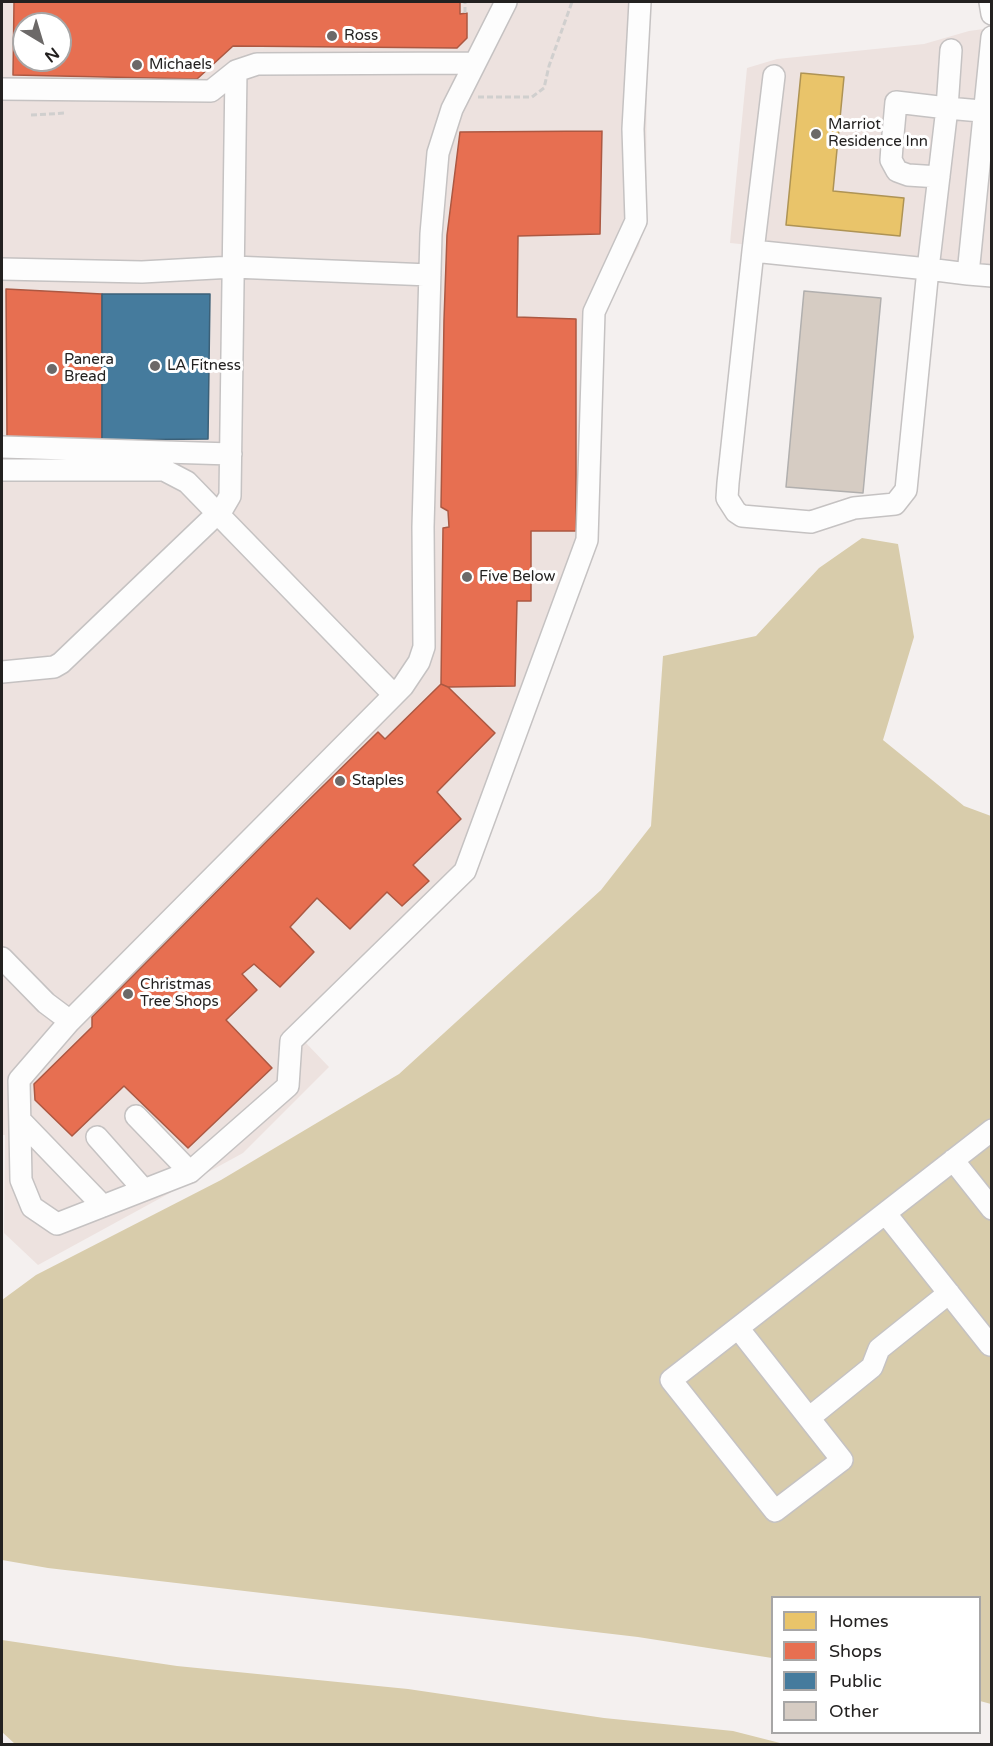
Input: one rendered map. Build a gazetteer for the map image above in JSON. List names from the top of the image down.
{
  "places": [
    "Ross",
    "Michaels",
    "Marriot Residence Inn",
    "LA Fitness",
    "Panera Bread",
    "Five Below",
    "Staples",
    "Christmas Tree Shops"
  ],
  "legend": [
    "Homes",
    "Shops",
    "Public",
    "Other"
  ],
  "north": "bottom right"
}
